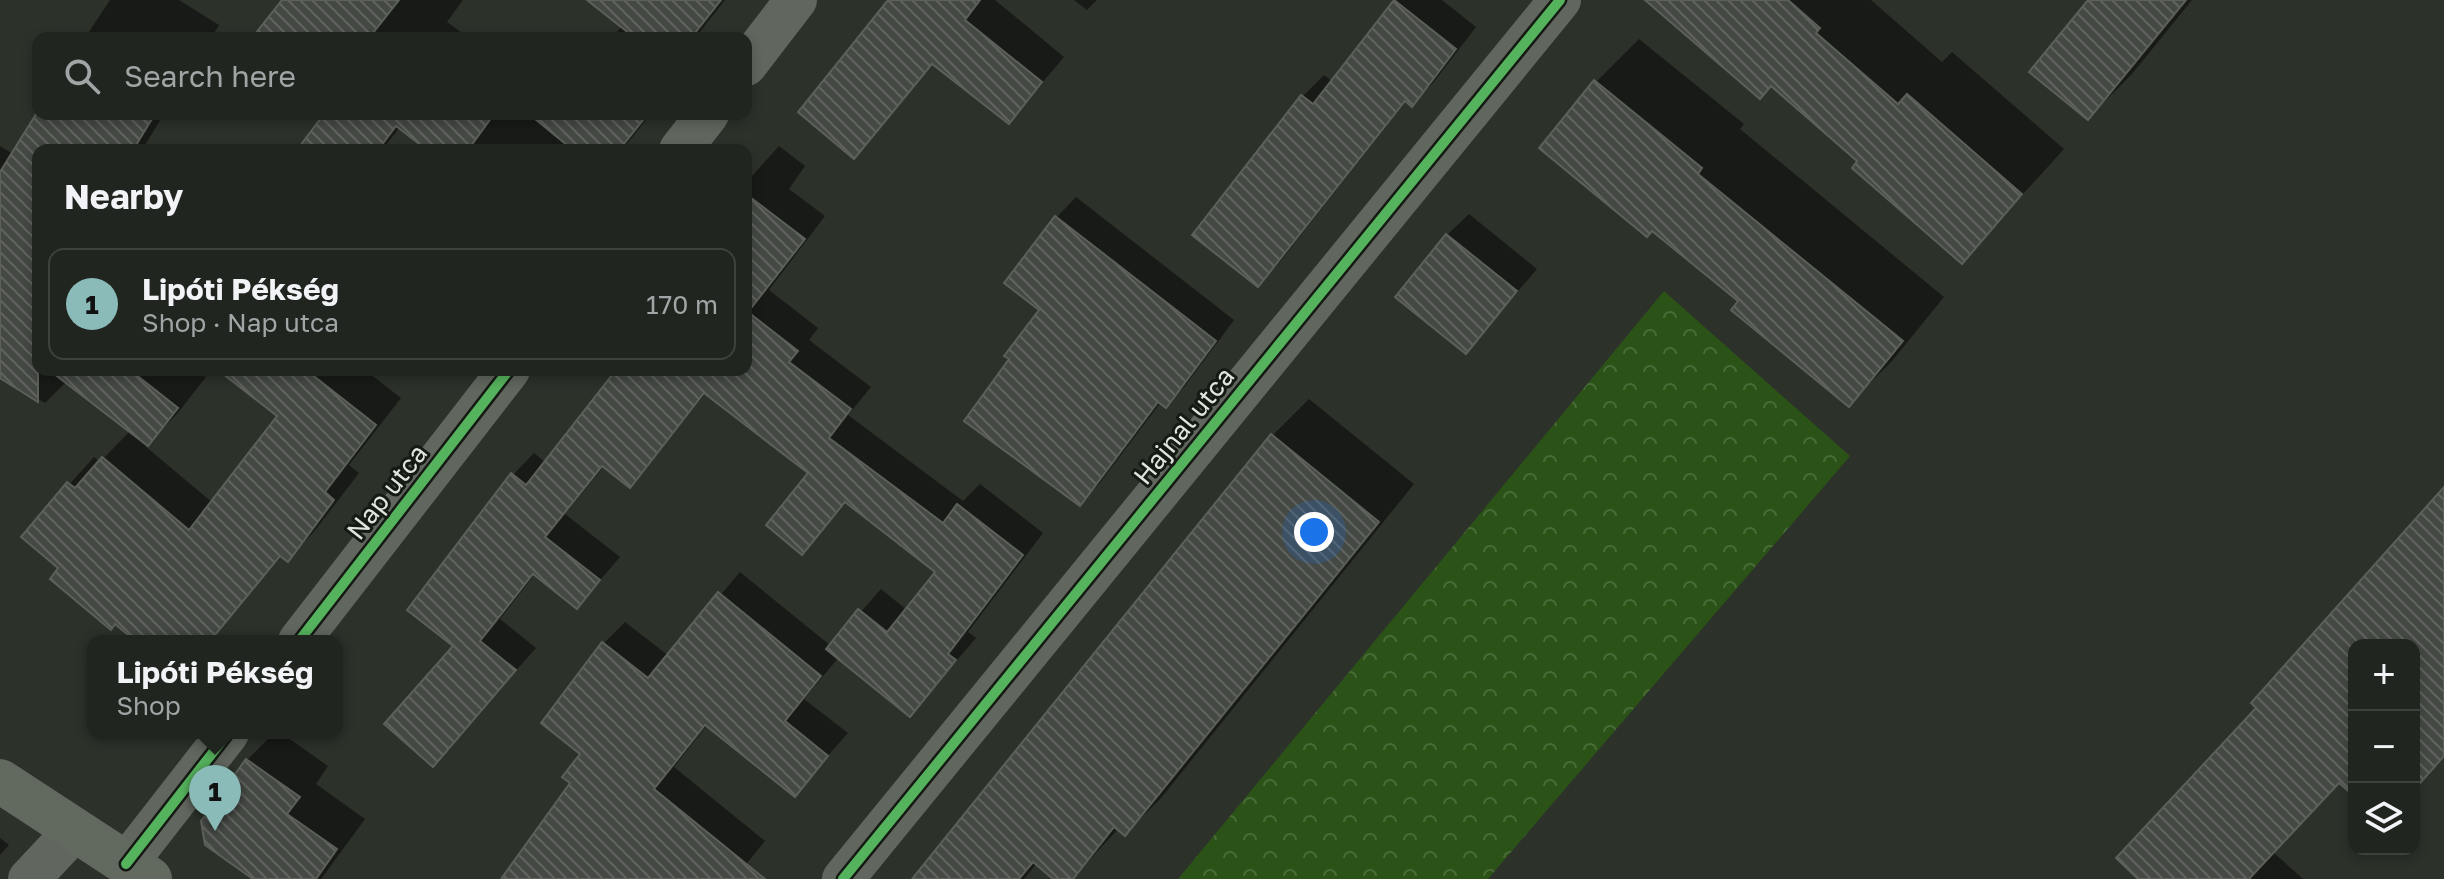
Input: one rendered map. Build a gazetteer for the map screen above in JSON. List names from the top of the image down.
{
  "streets": {
    "street": ["Hajnal utca", "Nap utca"]
  },
  "page": {
    "search": "Search here",
    "heading": "Nearby",
    "list": [
      {
        "mark": "1",
        "name": "Lipóti Pékség",
        "note": "Shop · Nap utca",
        "value": "170 m"
      }
    ],
    "popup": ["Lipóti Pékség", "Shop"],
    "map_buttons": ["+", "−"],
    "pins": "1"
  }
}
